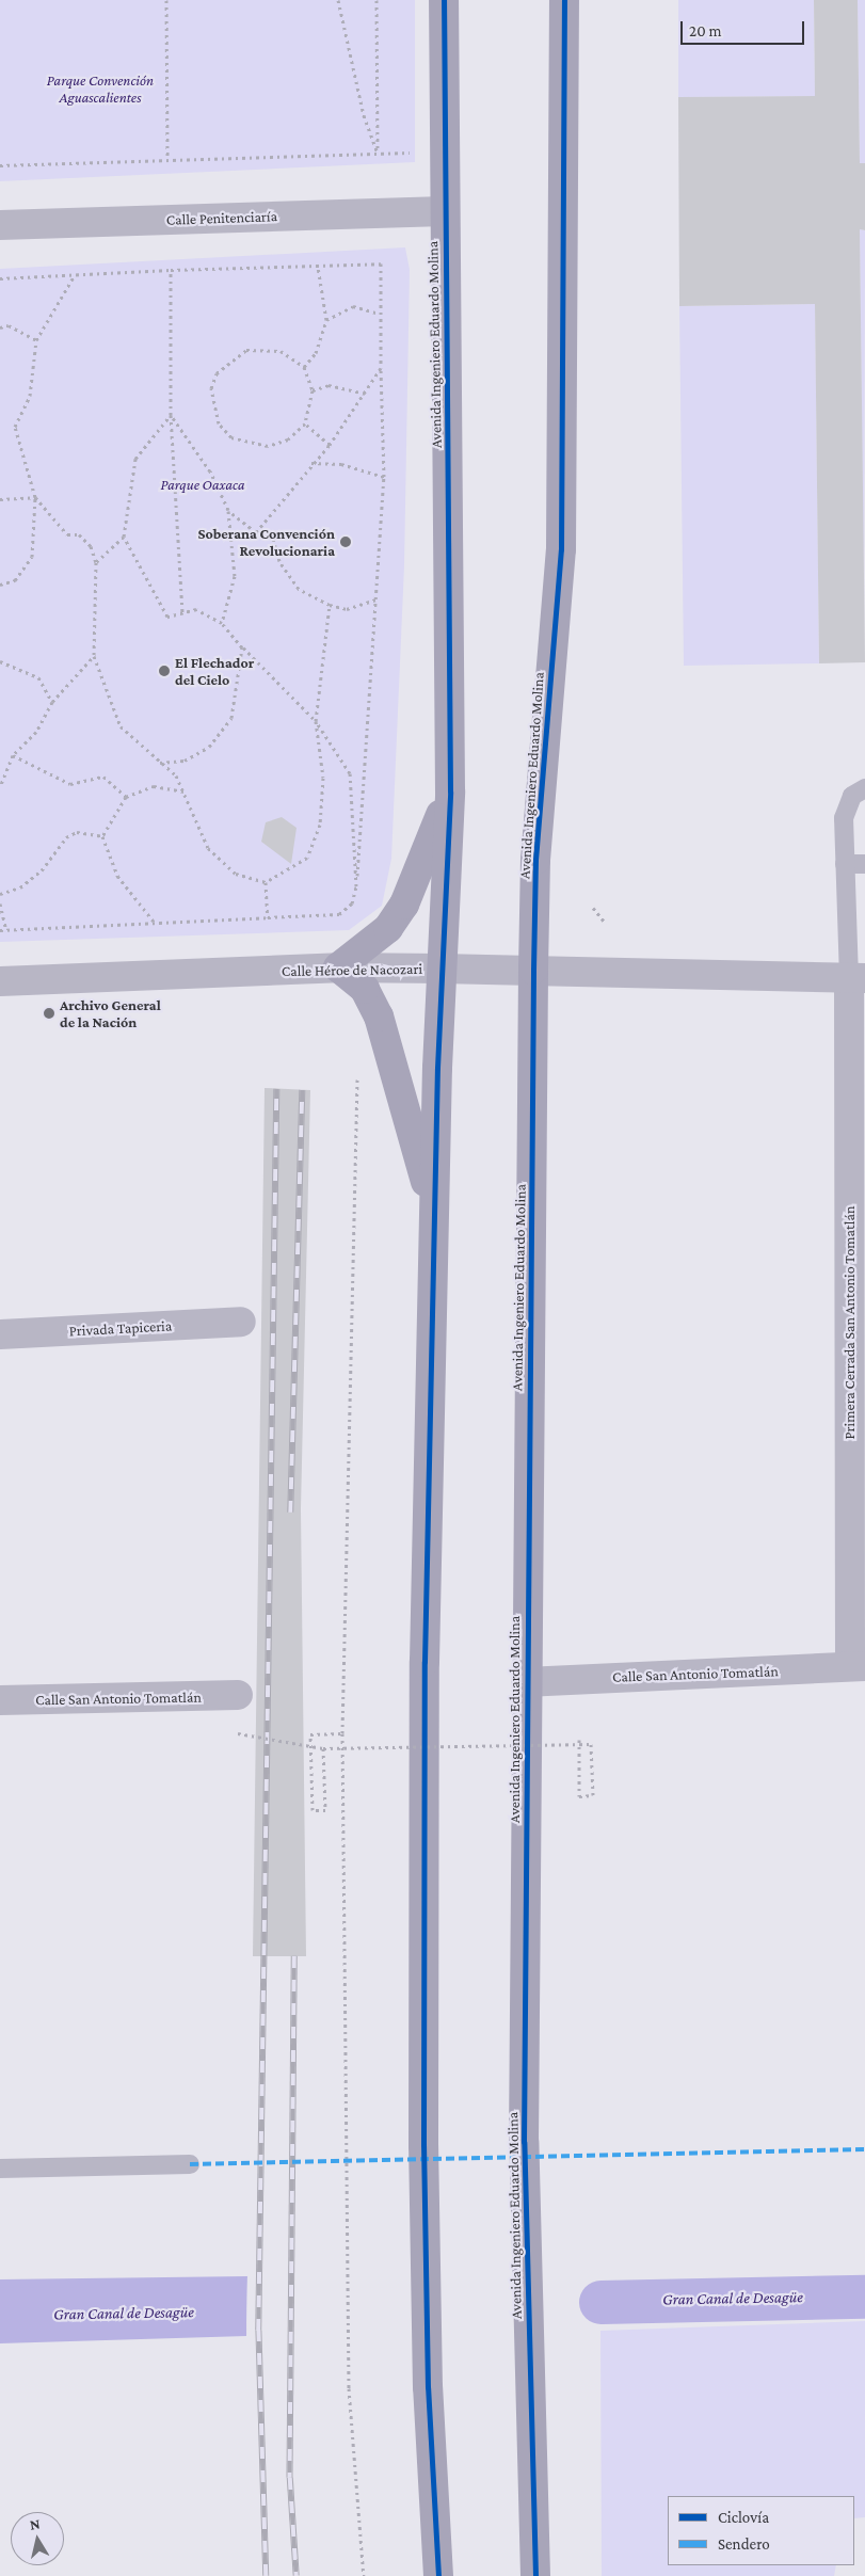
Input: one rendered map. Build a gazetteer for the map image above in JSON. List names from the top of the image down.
{
  "streets": {
    "main road": ["Avenida Ingeniero Eduardo Molina"],
    "street": [
      "Calle Penitenciaría",
      "Calle Héroe de Nacozari",
      "Primera Cerrada San Antonio Tomatlán",
      "Privada Tapiceria",
      "Calle San Antonio Tomatlán"
    ]
  },
  "crossings": [
    ["Calle Penitenciaría", "Avenida Ingeniero Eduardo Molina"],
    ["Avenida Ingeniero Eduardo Molina", "Calle Héroe de Nacozari"],
    ["Avenida Ingeniero Eduardo Molina", "Calle San Antonio Tomatlán"],
    ["Calle Héroe de Nacozari", "Primera Cerrada San Antonio Tomatlán"],
    ["Primera Cerrada San Antonio Tomatlán", "Calle San Antonio Tomatlán"]
  ],
  "water": ["Gran Canal de Desagüe"],
  "parks": ["Parque Convención Aguascalientes", "Parque Oaxaca"],
  "places": ["Soberana Convención Revolucionaria", "El Flechador del Cielo", "Archivo General de la Nación"],
  "legend": ["Ciclovía", "Sendero"],
  "scale_bar": "20 m",
  "north": "top"
}
